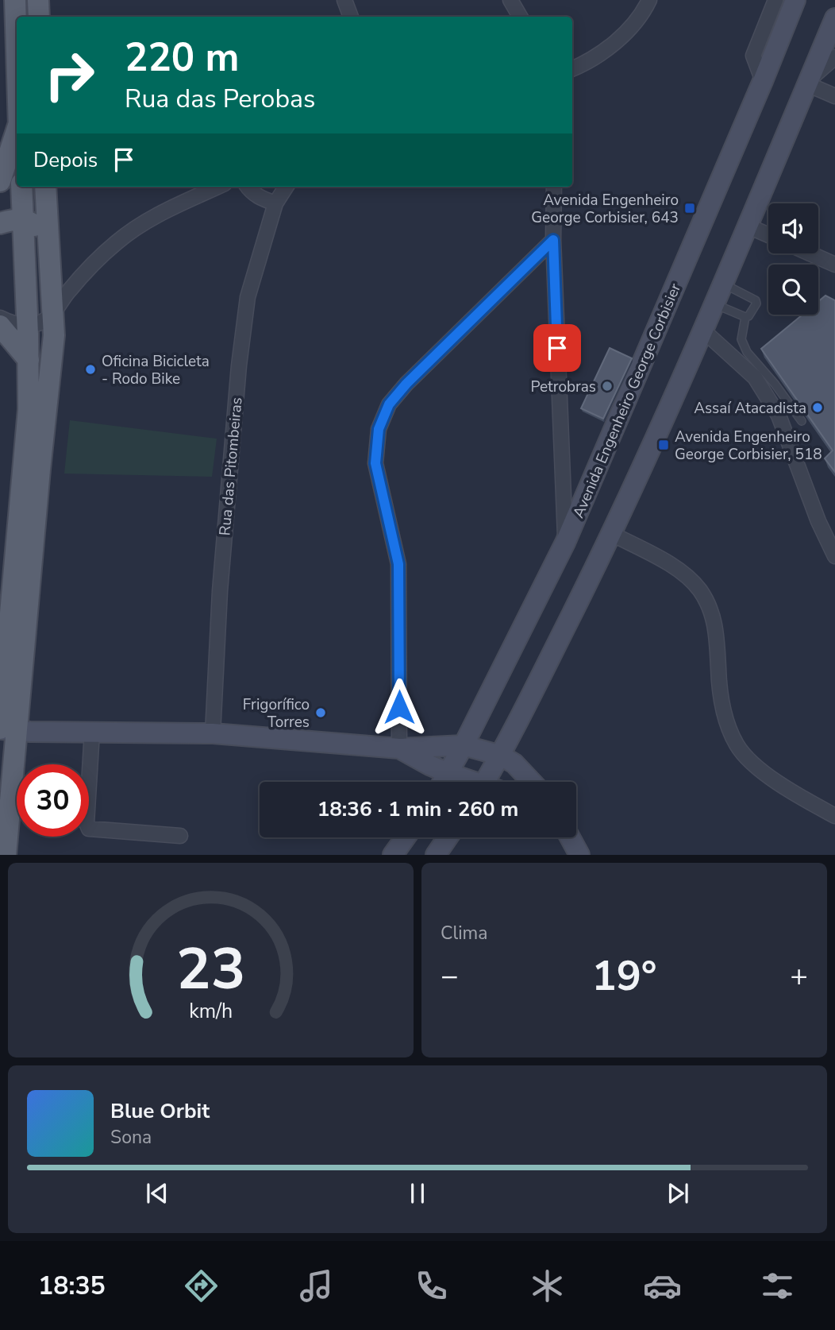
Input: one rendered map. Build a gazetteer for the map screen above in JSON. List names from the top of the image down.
{
  "streets": {
    "main road": ["Avenida Engenheiro George Corbisier"],
    "street": ["Rua das Pitombeiras"]
  },
  "places": {
    "transit": ["Avenida Engenheiro George Corbisier, 643", "Avenida Engenheiro George Corbisier, 518"],
    "other": [
      "Oficina Bicicleta - Rodo Bike",
      "Petrobras",
      "Assaí Atacadista",
      "Frigorífico Torres"
    ]
  },
  "page": {
    "turn": ["220 m", "Rua das Perobas"],
    "then": "Depois",
    "limit": "30",
    "trip": "18:36 · 1 min · 260 m",
    "tile": "Clima",
    "heat": ["−", "19°", "+"],
    "song": ["Blue Orbit", "Sona"],
    "tabs": "18:35",
    "gauge": ["23", "km/h"]
  }
}
